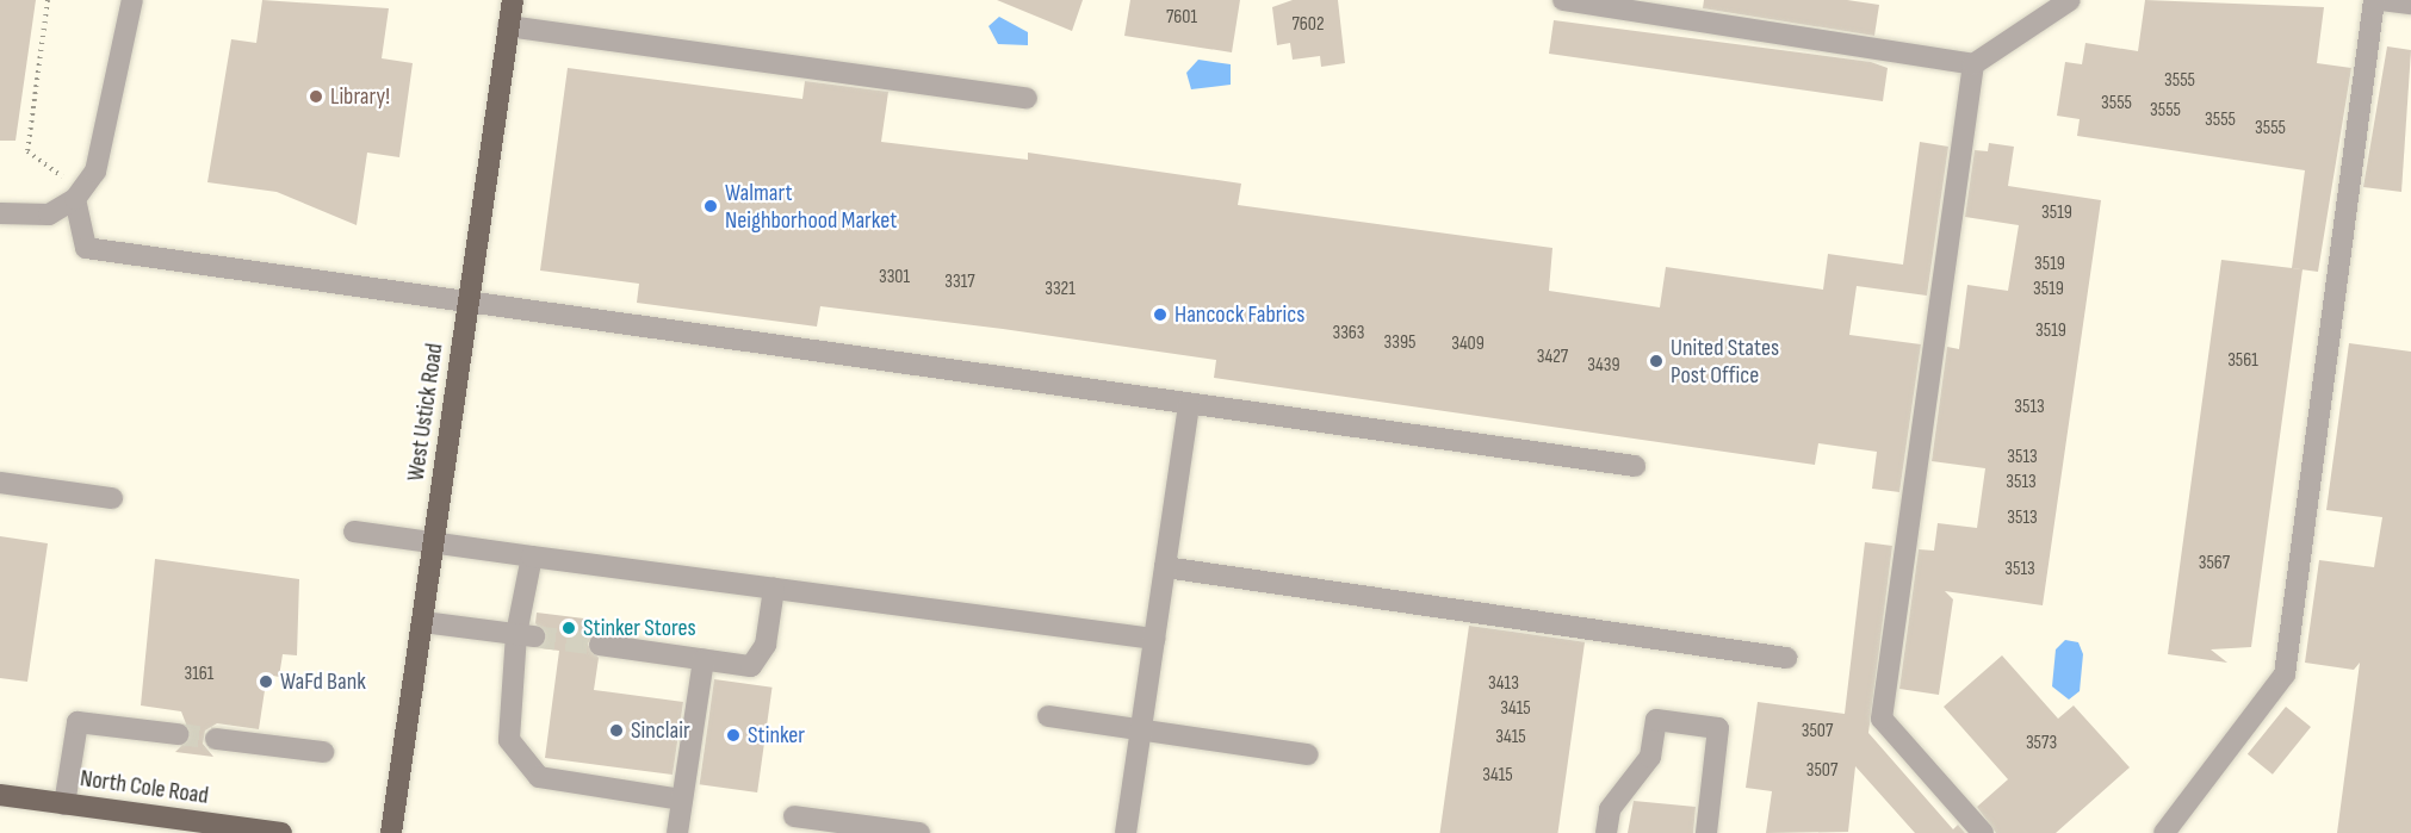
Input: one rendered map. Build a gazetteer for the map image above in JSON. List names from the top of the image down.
{
  "streets": {
    "main road": ["West Ustick Road", "North Cole Road"]
  },
  "places": [
    "Library!",
    "Walmart Neighborhood Market",
    "Hancock Fabrics",
    "United States Post Office",
    "Stinker Stores",
    "WaFd Bank",
    "Sinclair",
    "Stinker"
  ],
  "house_numbers": [
    "7601",
    "7602",
    "3555",
    "3555",
    "3555",
    "3555",
    "3555",
    "3519",
    "3519",
    "3301",
    "3317",
    "3321",
    "3519",
    "3519",
    "3363",
    "3395",
    "3409",
    "3427",
    "3561",
    "3439",
    "3513",
    "3513",
    "3513",
    "3513",
    "3567",
    "3513",
    "3161",
    "3413",
    "3415",
    "3507",
    "3415",
    "3573",
    "3507",
    "3415"
  ]
}
